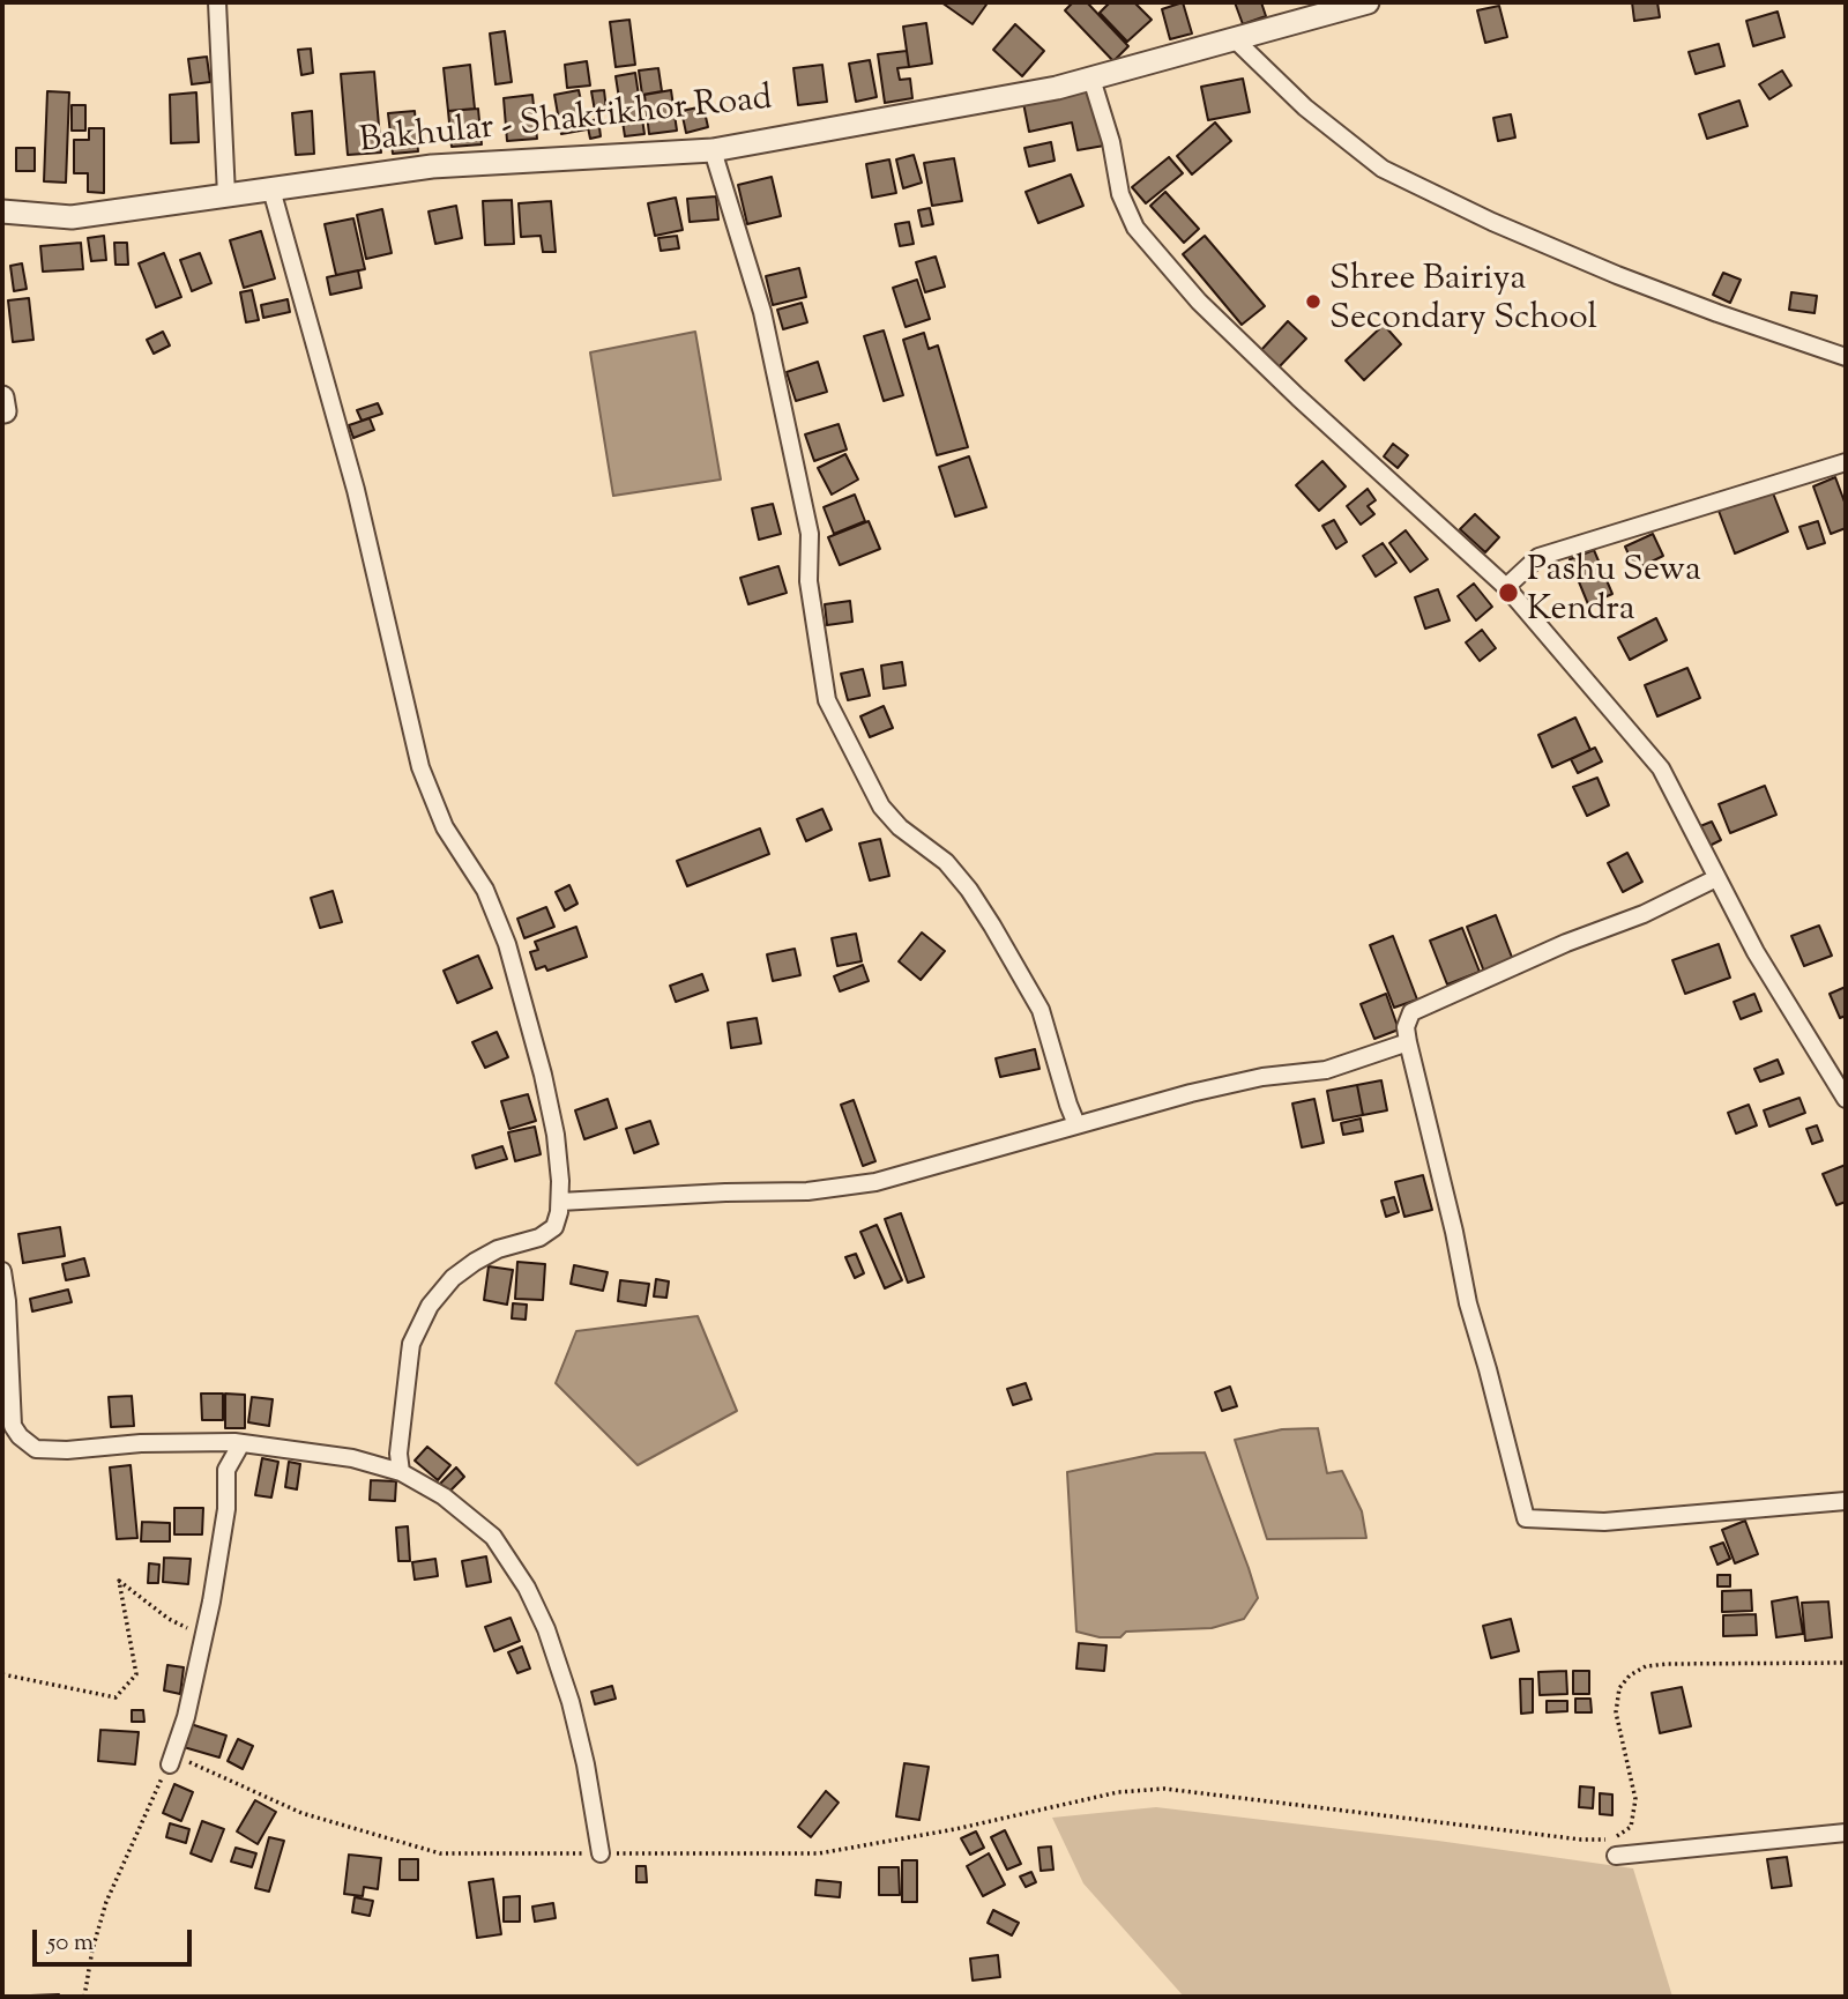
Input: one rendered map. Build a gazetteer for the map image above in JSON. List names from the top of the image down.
{
  "streets": {
    "street": ["Bakhular - Shaktikhor Road"]
  },
  "places": ["Shree Bairiya Secondary School", "Pashu Sewa Kendra"],
  "scale_bar": "50 m"
}
